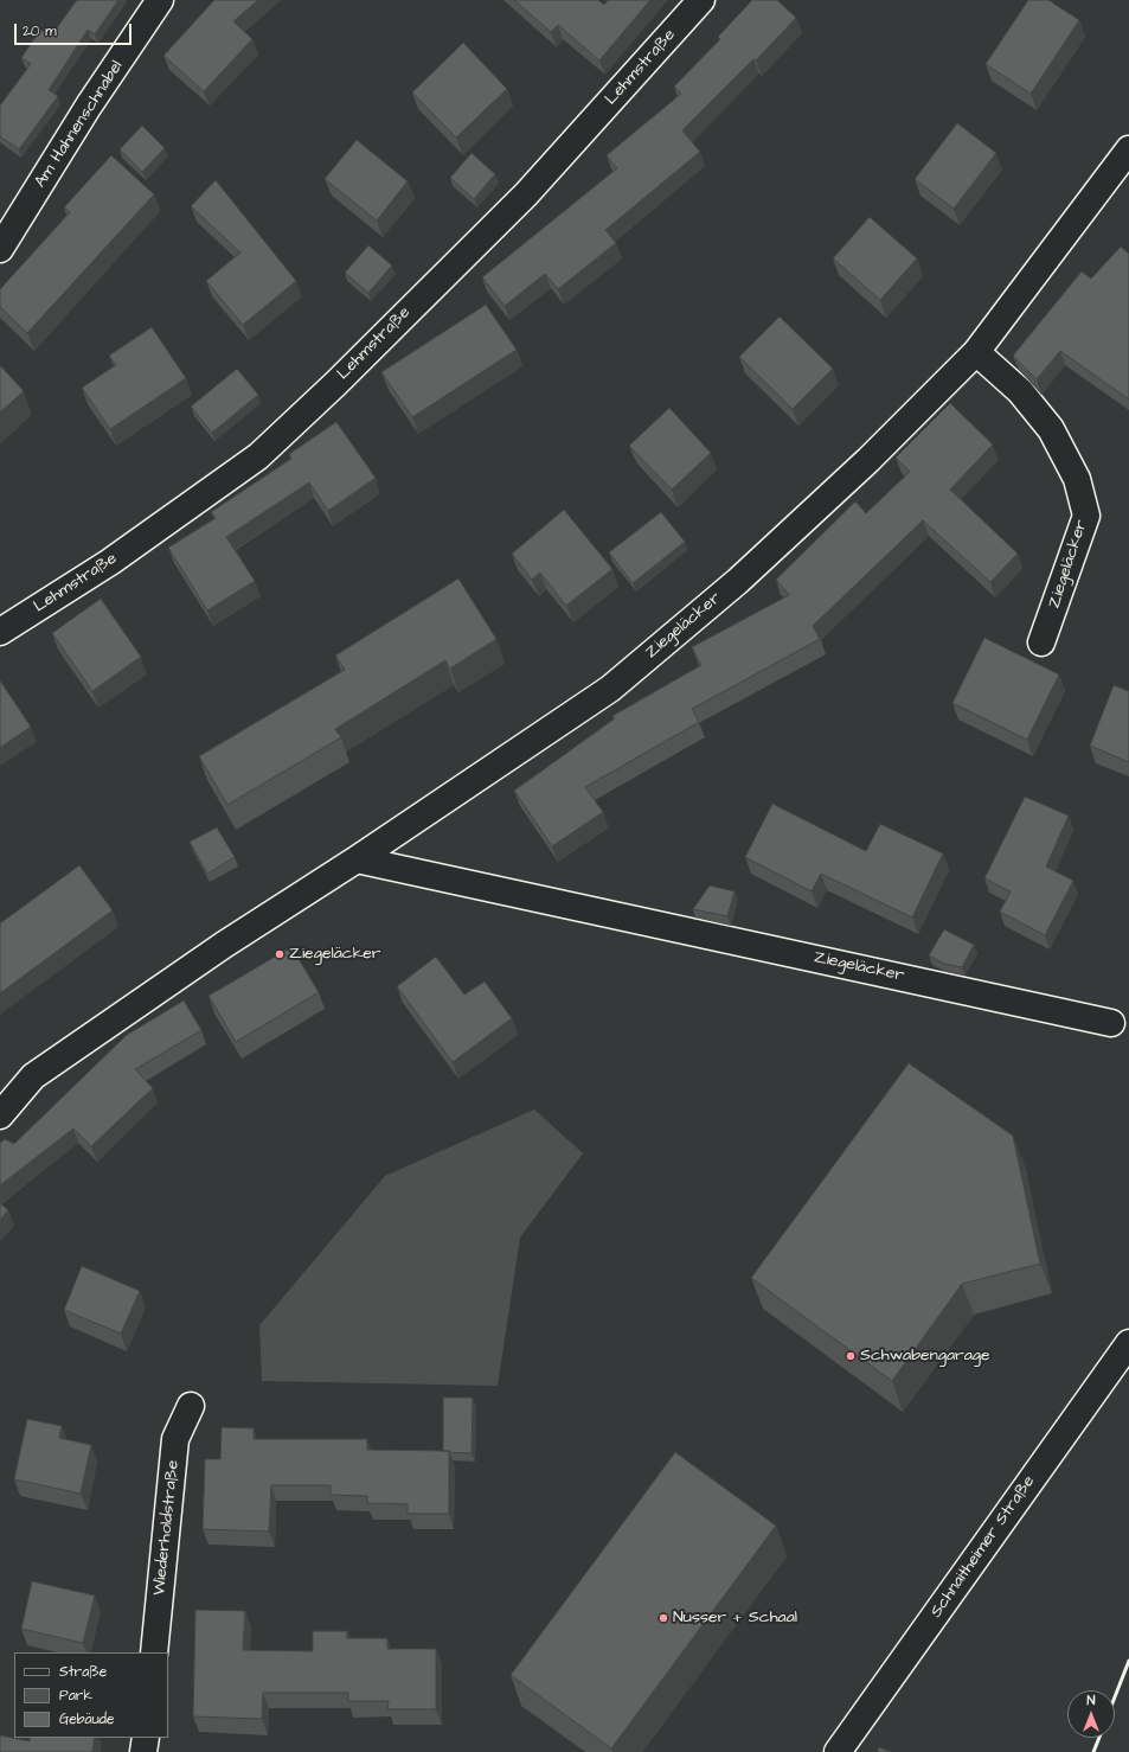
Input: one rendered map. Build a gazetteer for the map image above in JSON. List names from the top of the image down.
{
  "streets": {
    "street": [
      "Lehmstraße",
      "Am Hahnenschnabel",
      "Ziegeläcker",
      "Wiederholdstraße",
      "Schnaitheimer Straße"
    ]
  },
  "places": ["Ziegeläcker", "Schwabengarage", "Nusser + Schaal"],
  "legend": ["Straße", "Park", "Gebäude"],
  "scale_bar": "20 m",
  "north": "top"
}
